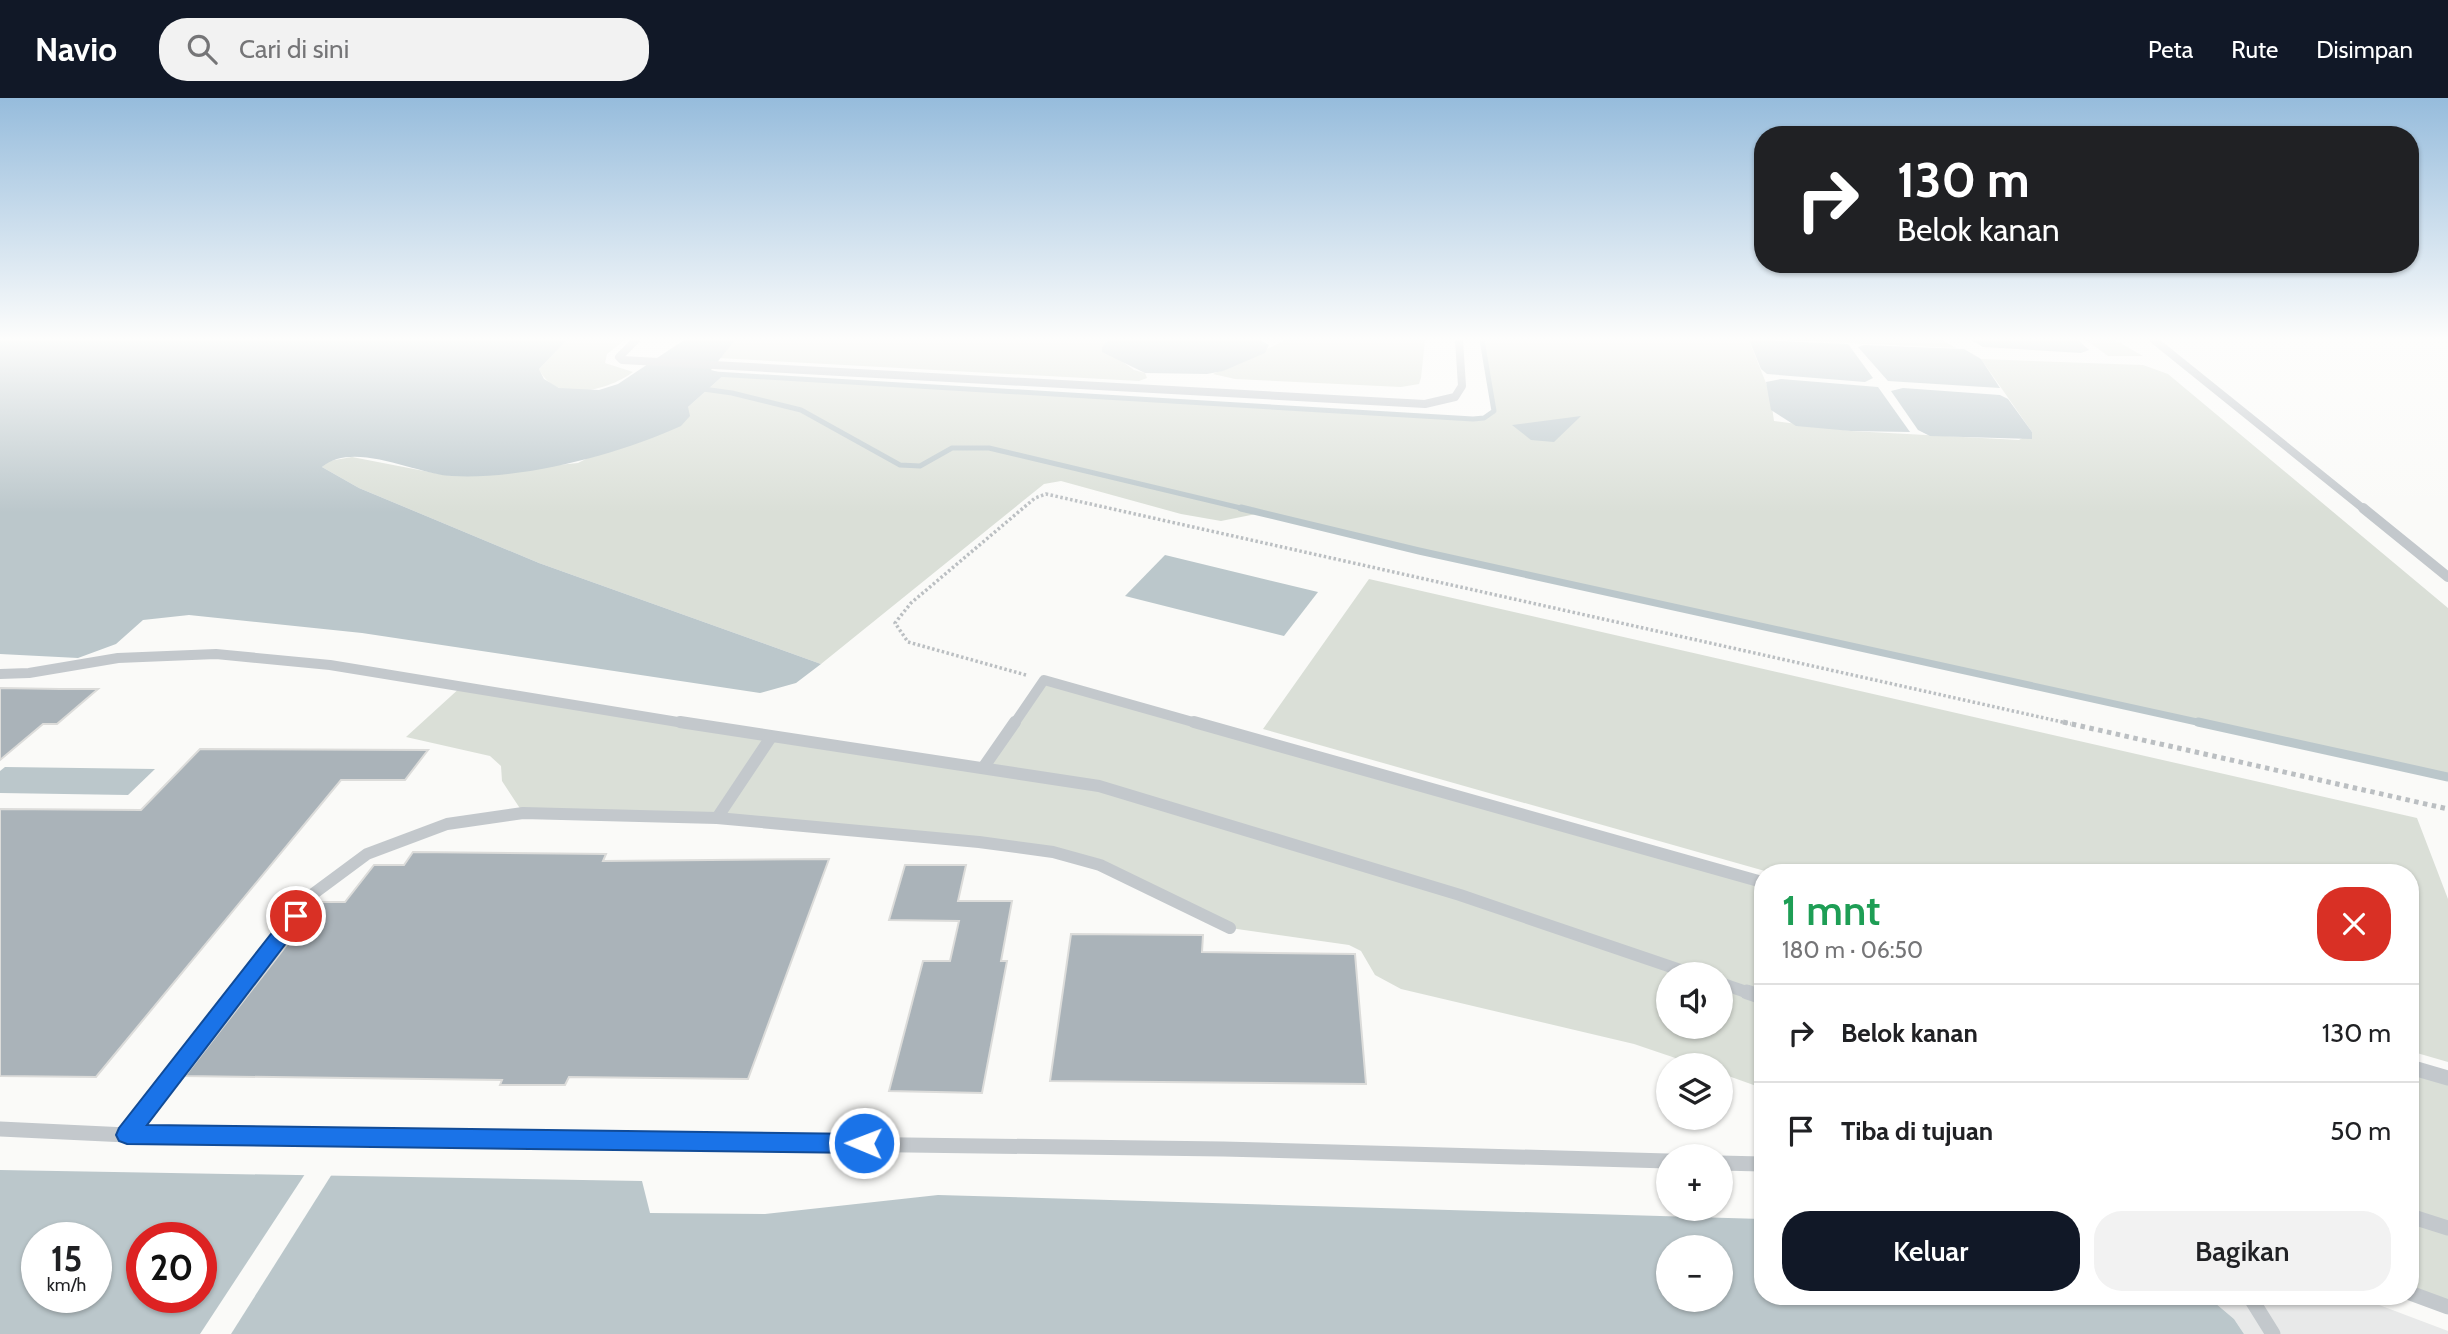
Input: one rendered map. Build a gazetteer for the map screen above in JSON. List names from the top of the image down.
{
  "page": {
    "header": "Navio",
    "search": "Cari di sini",
    "nav": ["Peta", "Rute", "Disimpan"],
    "turn": ["130 m", "Belok kanan"],
    "heading": ["1 mnt", "180 m · 06:50"],
    "map_buttons": ["+", "−"],
    "list": [
      {
        "name": "Belok kanan",
        "value": "130 m"
      },
      {
        "name": "Tiba di tujuan",
        "value": "50 m"
      }
    ],
    "buttons": ["Keluar", "Bagikan"],
    "speed": "15 km/h",
    "limit": "20"
  }
}
